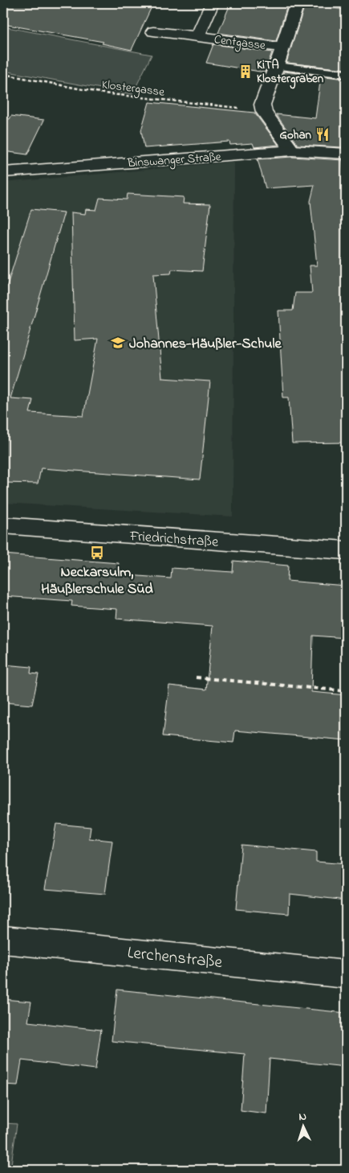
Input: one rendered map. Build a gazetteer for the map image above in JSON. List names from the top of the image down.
{
  "streets": {
    "street": [
      "Centgasse",
      "Binswanger Straße",
      "Friedrichstraße",
      "Lerchenstraße"
    ],
    "path": ["Klostergasse"]
  },
  "places": {
    "building": ["KiTA Klostergraben"],
    "restaurant": ["Gohan"],
    "school or university": ["Johannes-Häußler-Schule"],
    "bus stop": ["Neckarsulm, Häußlerschule Süd"]
  },
  "north": "top"
}
